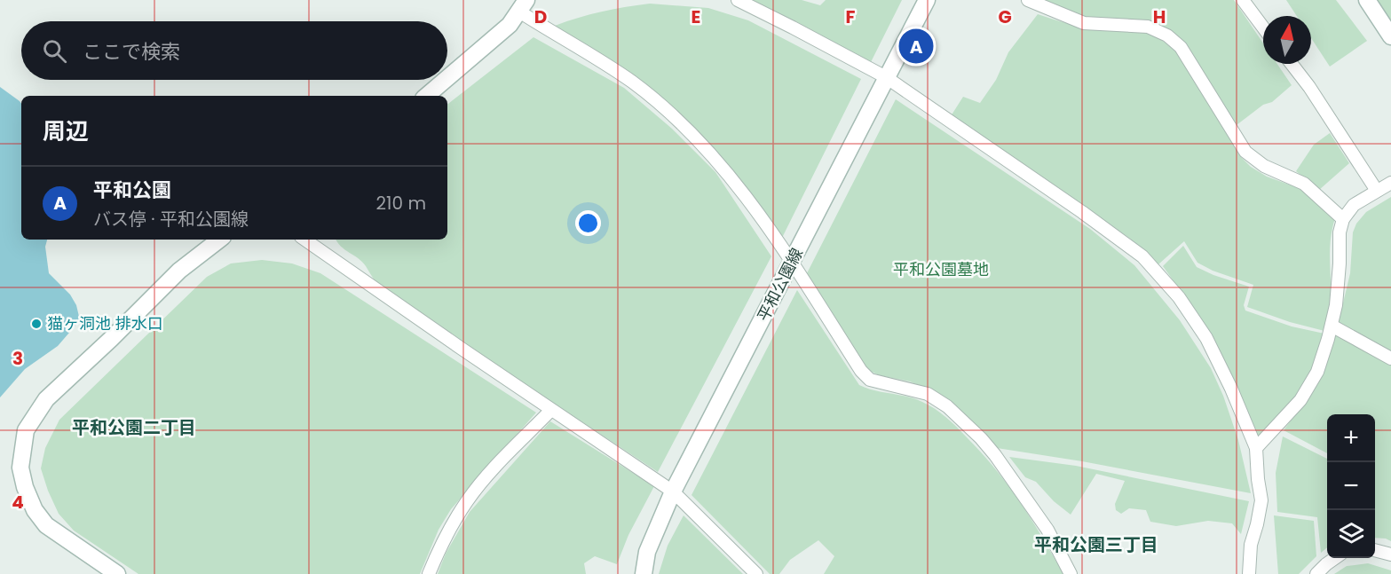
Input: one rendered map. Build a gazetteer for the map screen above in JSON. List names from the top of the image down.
{
  "streets": {
    "street": ["平和公園線"]
  },
  "districts": ["平和公園二丁目", "平和公園三丁目"],
  "parks": ["平和公園墓地"],
  "places": ["猫ヶ洞池 排水口"],
  "north": "top",
  "page": {
    "search": "ここで検索",
    "pins": "A",
    "heading": "周辺",
    "list": [
      {
        "mark": "A",
        "name": "平和公園",
        "note": "バス停 · 平和公園線",
        "value": "210 m"
      }
    ],
    "map_buttons": ["+", "−"]
  },
  "grid": {
    "columns": [
      "D",
      "E",
      "F",
      "G",
      "H"
    ],
    "rows": ["3", "4"]
  }
}
